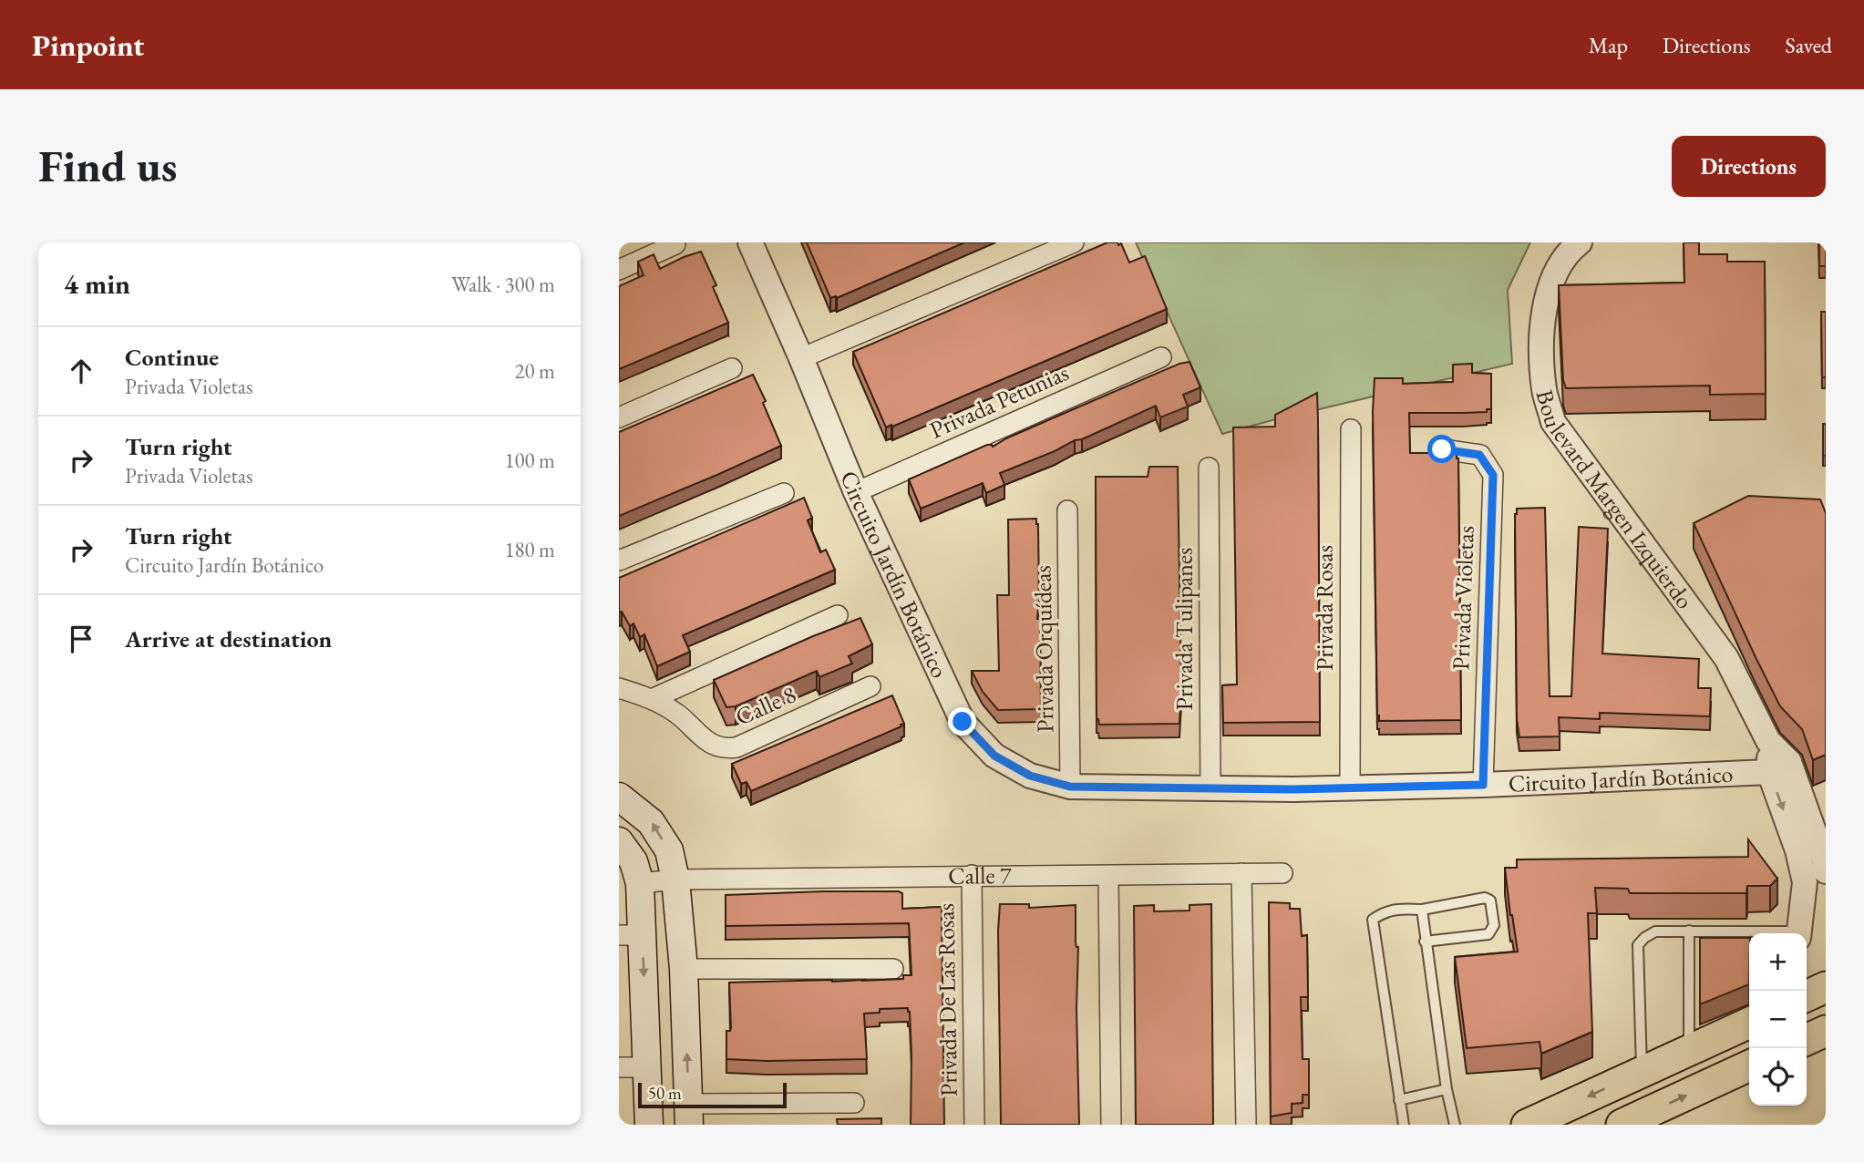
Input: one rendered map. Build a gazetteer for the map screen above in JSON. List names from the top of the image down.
{
  "streets": {
    "street": [
      "Privada Petunias",
      "Boulevard Margen Izquierdo",
      "Circuito Jardín Botánico",
      "Privada Violetas",
      "Privada Rosas",
      "Privada Tulipanes",
      "Privada Orquídeas",
      "Calle 8",
      "Calle 7",
      "Privada De Las Rosas"
    ]
  },
  "crossings": [
    ["Privada Petunias", "Circuito Jardín Botánico"],
    ["Boulevard Margen Izquierdo", "Circuito Jardín Botánico"],
    ["Circuito Jardín Botánico", "Privada Violetas"],
    ["Circuito Jardín Botánico", "Privada Rosas"],
    ["Circuito Jardín Botánico", "Privada Tulipanes"],
    ["Circuito Jardín Botánico", "Privada Orquídeas"],
    ["Calle 7", "Privada De Las Rosas"]
  ],
  "scale_bar": "50 m",
  "page": {
    "header": "Pinpoint",
    "nav": ["Map", "Directions", "Saved"],
    "buttons": "Directions",
    "title": "Find us",
    "heading": ["4 min", "Walk · 300 m"],
    "list": [
      ["Continue", "Privada Violetas", "20 m"],
      ["Turn right", "Privada Violetas", "100 m"],
      ["Turn right", "Circuito Jardín Botánico", "180 m"],
      "Arrive at destination"
    ],
    "map_buttons": ["+", "−"],
    "scale": "50 m"
  }
}
